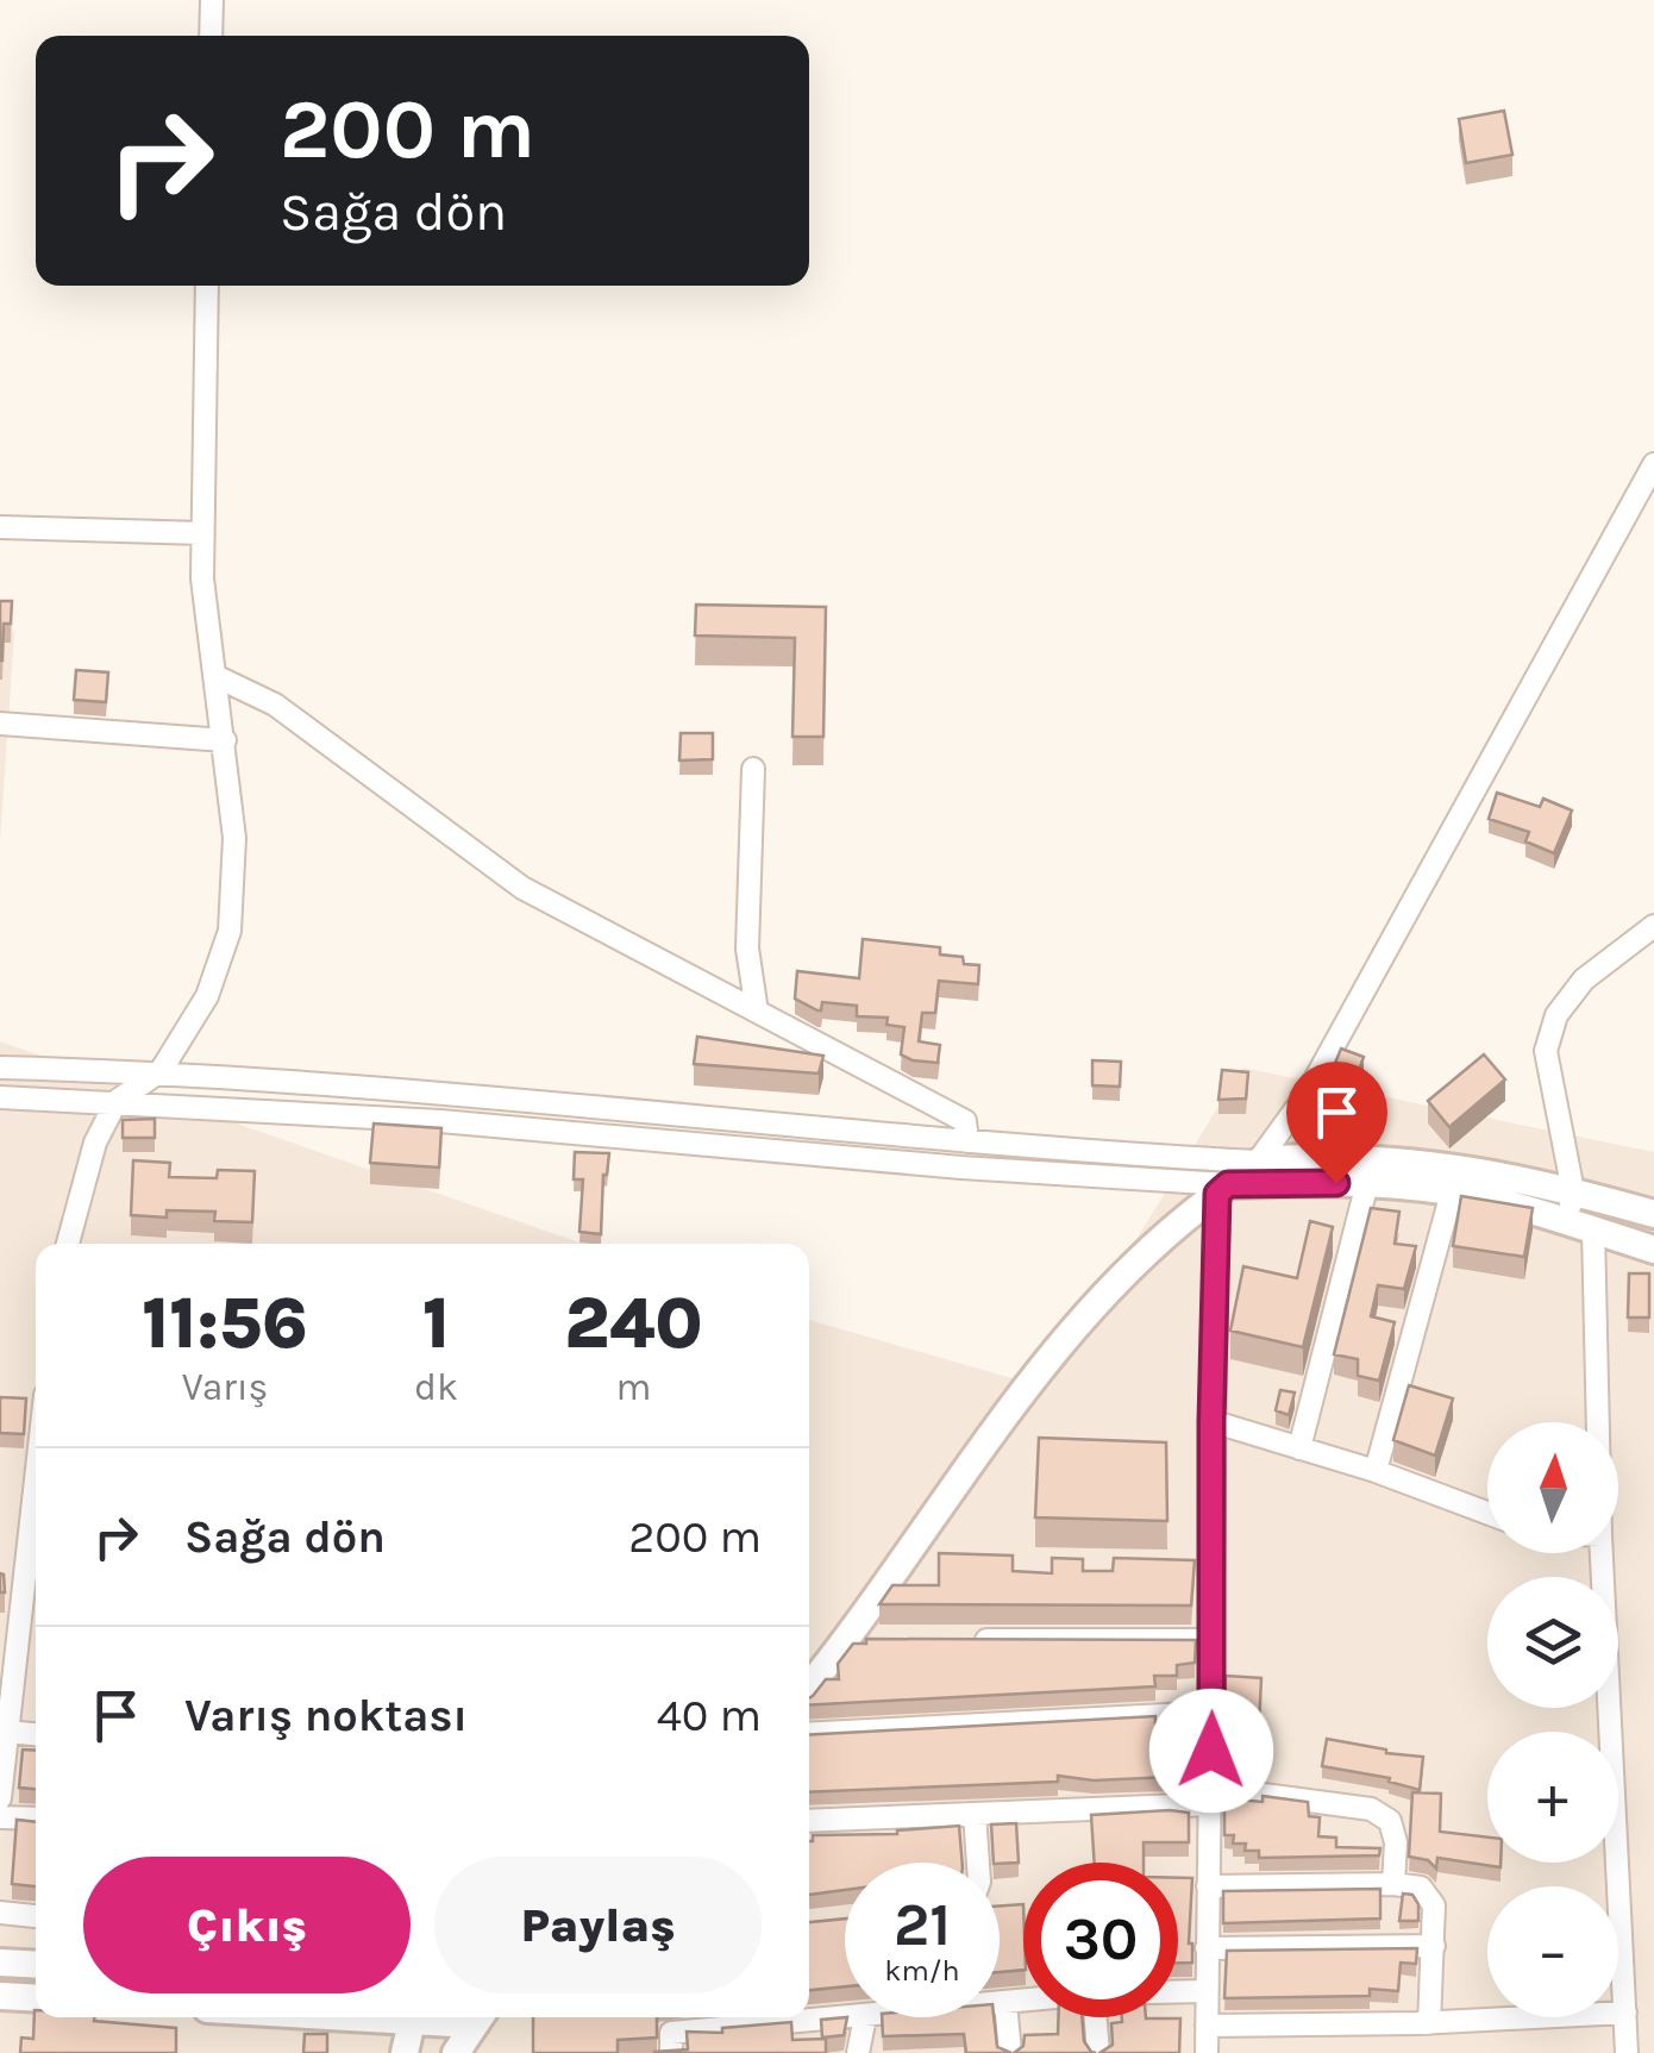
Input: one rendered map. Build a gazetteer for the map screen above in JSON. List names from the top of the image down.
{
  "north": "top",
  "page": {
    "turn": ["200 m", "Sağa dön"],
    "eta": [
      "11:56",
      "Varış",
      "1",
      "dk",
      "240",
      "m"
    ],
    "map_buttons": ["+", "−"],
    "list": [
      {
        "name": "Sağa dön",
        "value": "200 m"
      },
      {
        "name": "Varış noktası",
        "value": "40 m"
      }
    ],
    "buttons": ["Çıkış", "Paylaş"],
    "speed": "21 km/h",
    "limit": "30"
  }
}
